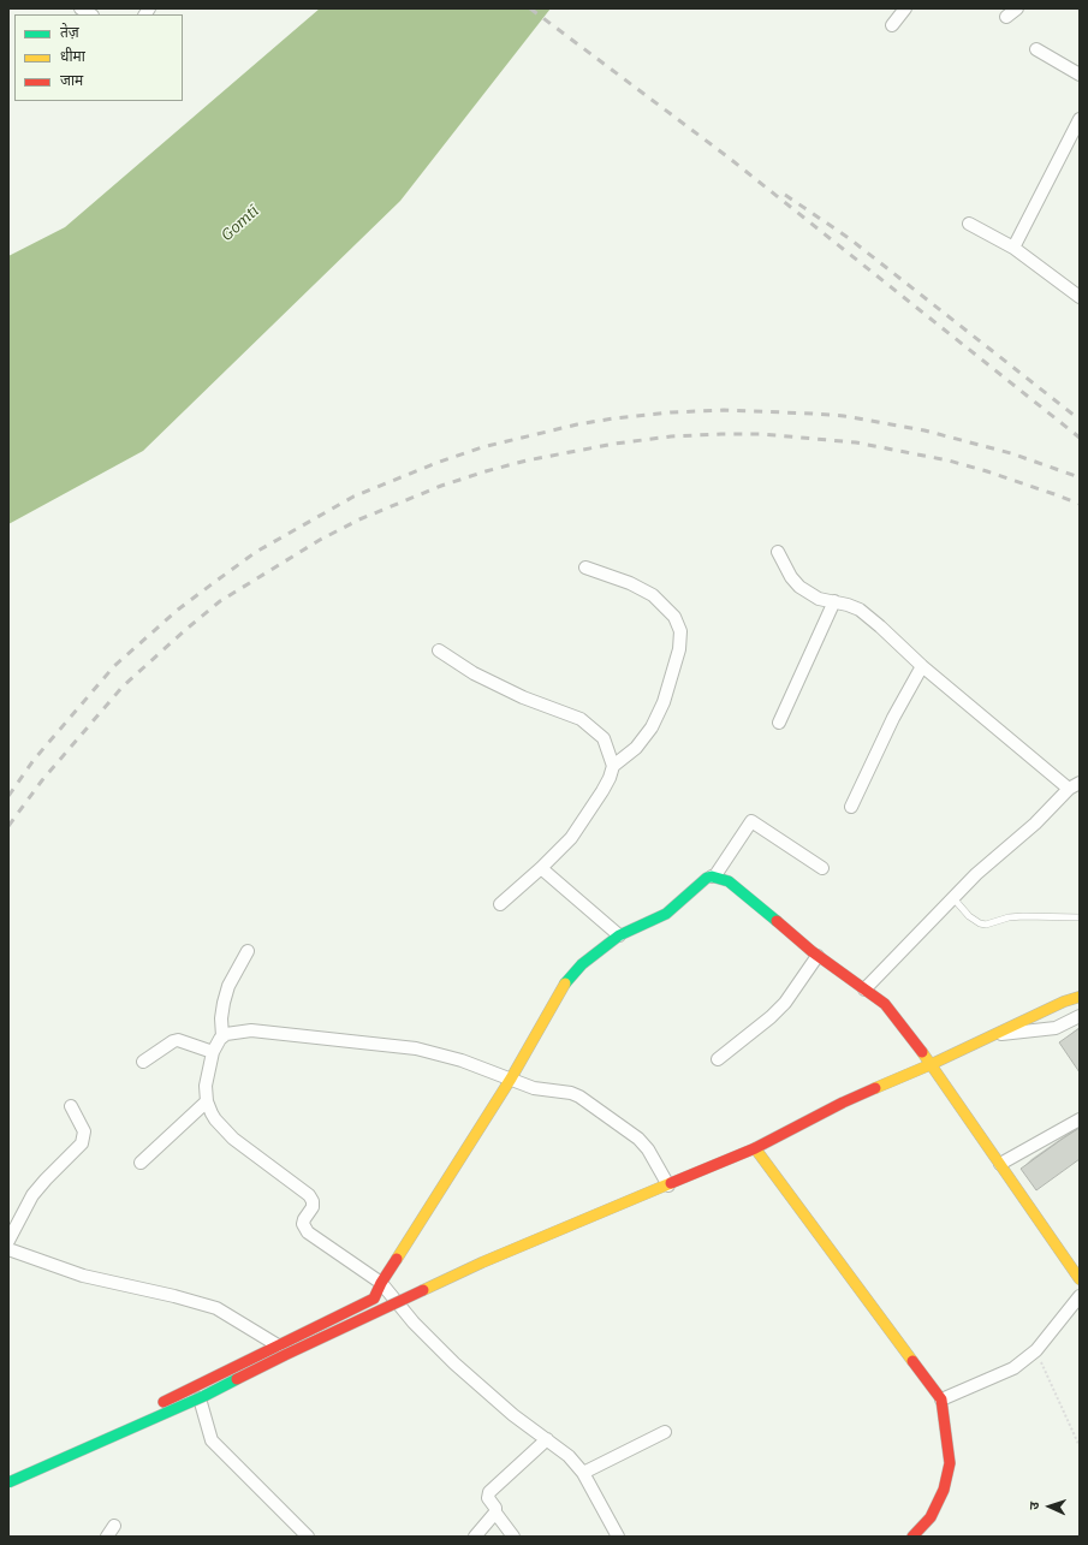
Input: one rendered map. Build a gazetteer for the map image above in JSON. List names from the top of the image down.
{
  "water": ["Gomtī"],
  "legend": ["तेज़", "धीमा", "जाम"],
  "north": "left"
}
